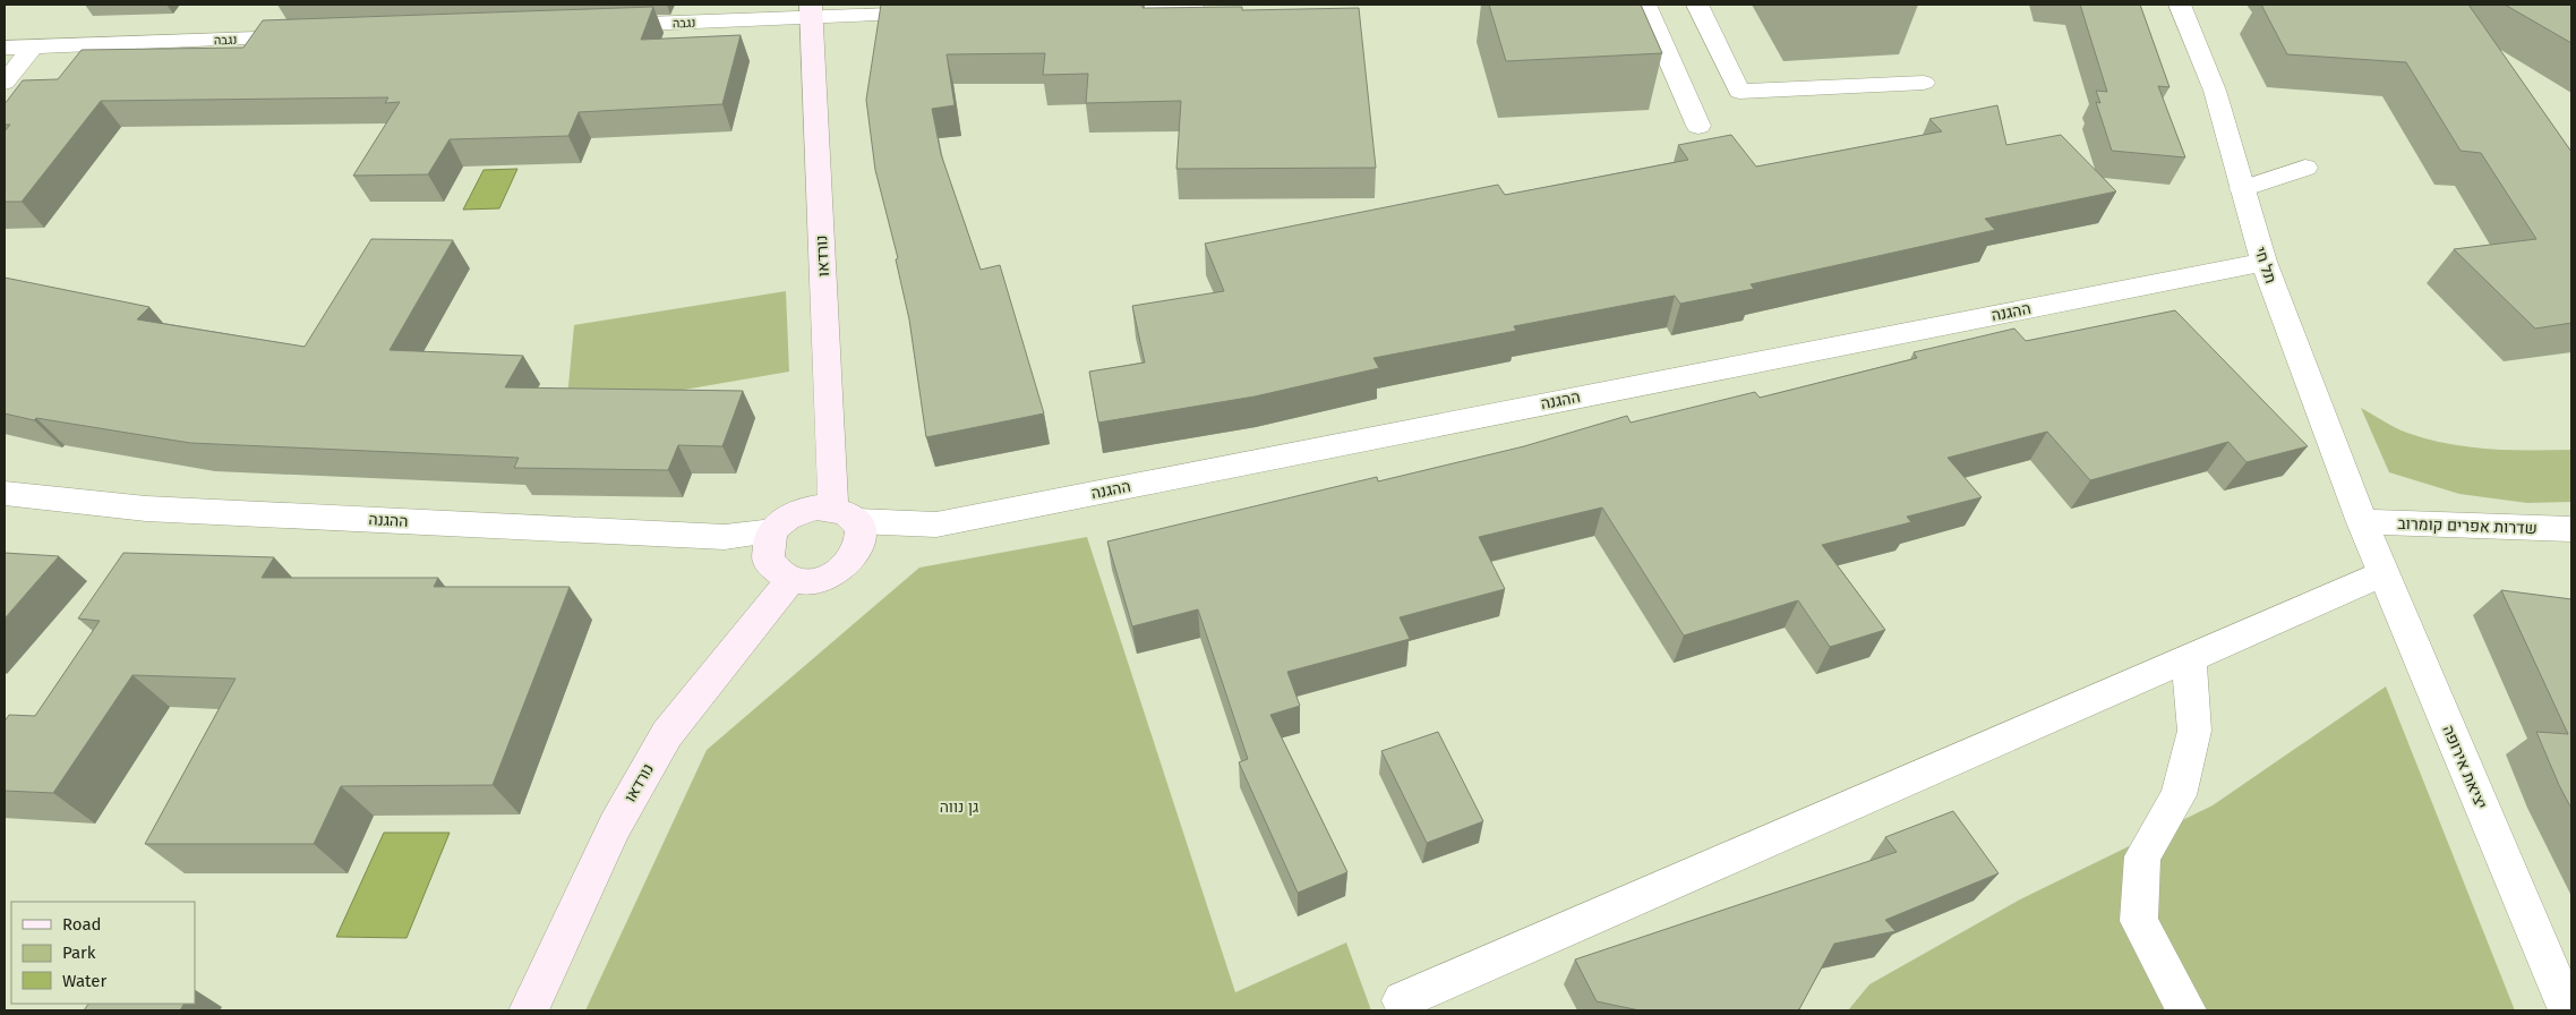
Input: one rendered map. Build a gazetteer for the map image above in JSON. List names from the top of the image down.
{
  "streets": {
    "street": [
      "נגבה",
      "נורדאו",
      "תל חי",
      "ההגנה",
      "שדרות אפרים קומרוב",
      "יציאת אירופה"
    ]
  },
  "crossings": [
    ["נגבה", "נורדאו"],
    ["נורדאו", "ההגנה"],
    ["תל חי", "ההגנה"],
    ["תל חי", "שדרות אפרים קומרוב"],
    ["תל חי", "יציאת אירופה"],
    ["שדרות אפרים קומרוב", "יציאת אירופה"]
  ],
  "parks": ["גן נווה"],
  "legend": ["Road", "Park", "Water"]
}
